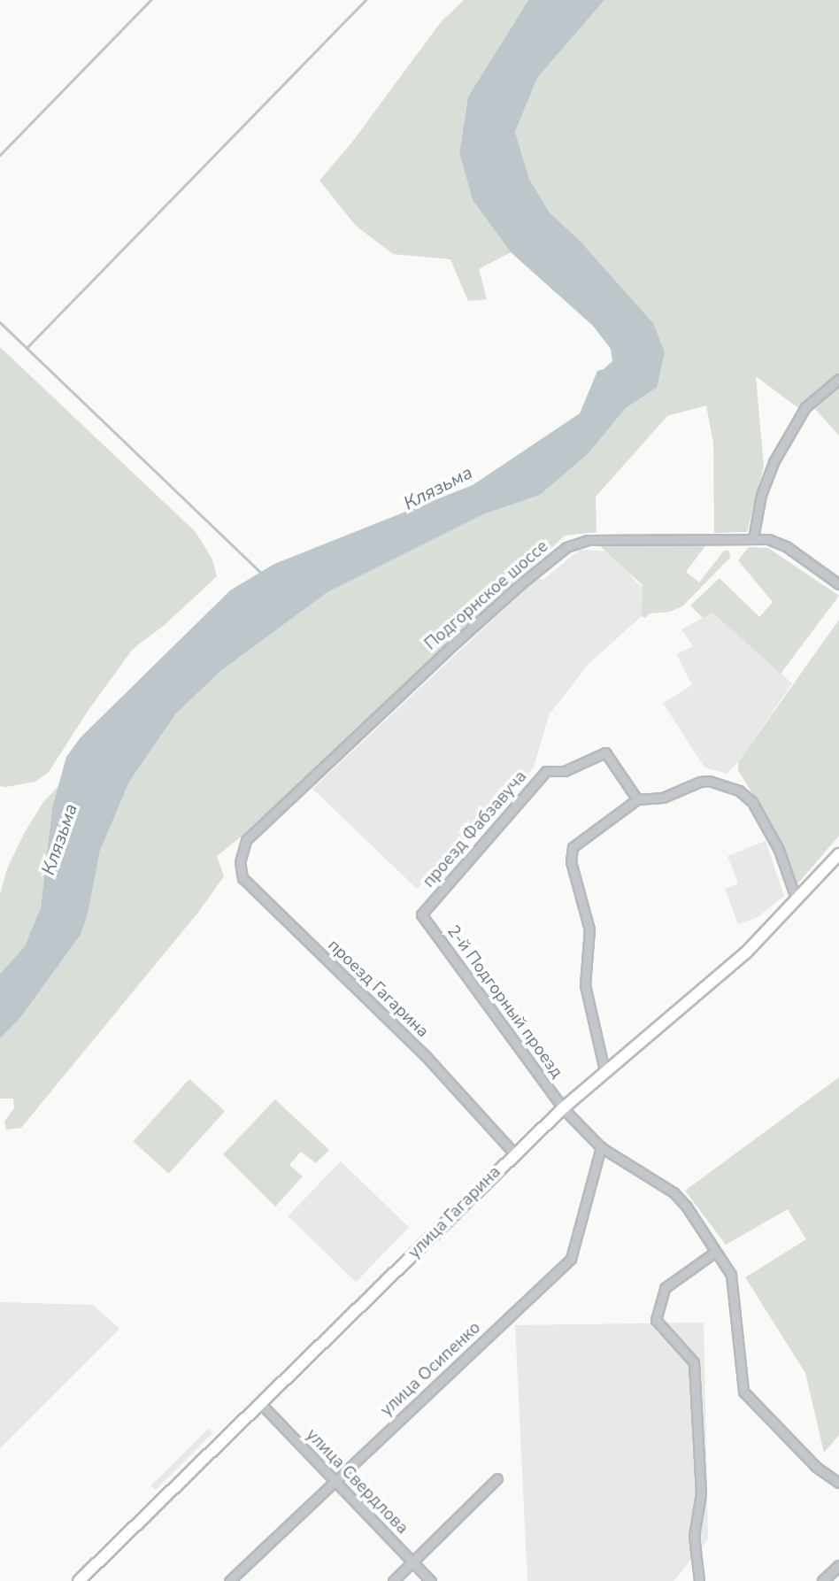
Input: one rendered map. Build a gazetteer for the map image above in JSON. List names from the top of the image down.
{
  "streets": {
    "main road": ["улица Гагарина"],
    "street": [
      "Подгорнское шоссе",
      "проезд Фабзавуча",
      "проезд Гагарина",
      "2-й Подгорный проезд",
      "улица Осипенко",
      "улица Свердлова"
    ]
  },
  "crossings": [
    ["Подгорнское шоссе", "проезд Гагарина"],
    ["проезд Фабзавуча", "2-й Подгорный проезд"],
    ["проезд Гагарина", "улица Гагарина"],
    ["2-й Подгорный проезд", "улица Гагарина"],
    ["2-й Подгорный проезд", "улица Осипенко"],
    ["улица Гагарина", "улица Свердлова"],
    ["улица Осипенко", "улица Свердлова"]
  ],
  "water": ["Клязьма"]
}
